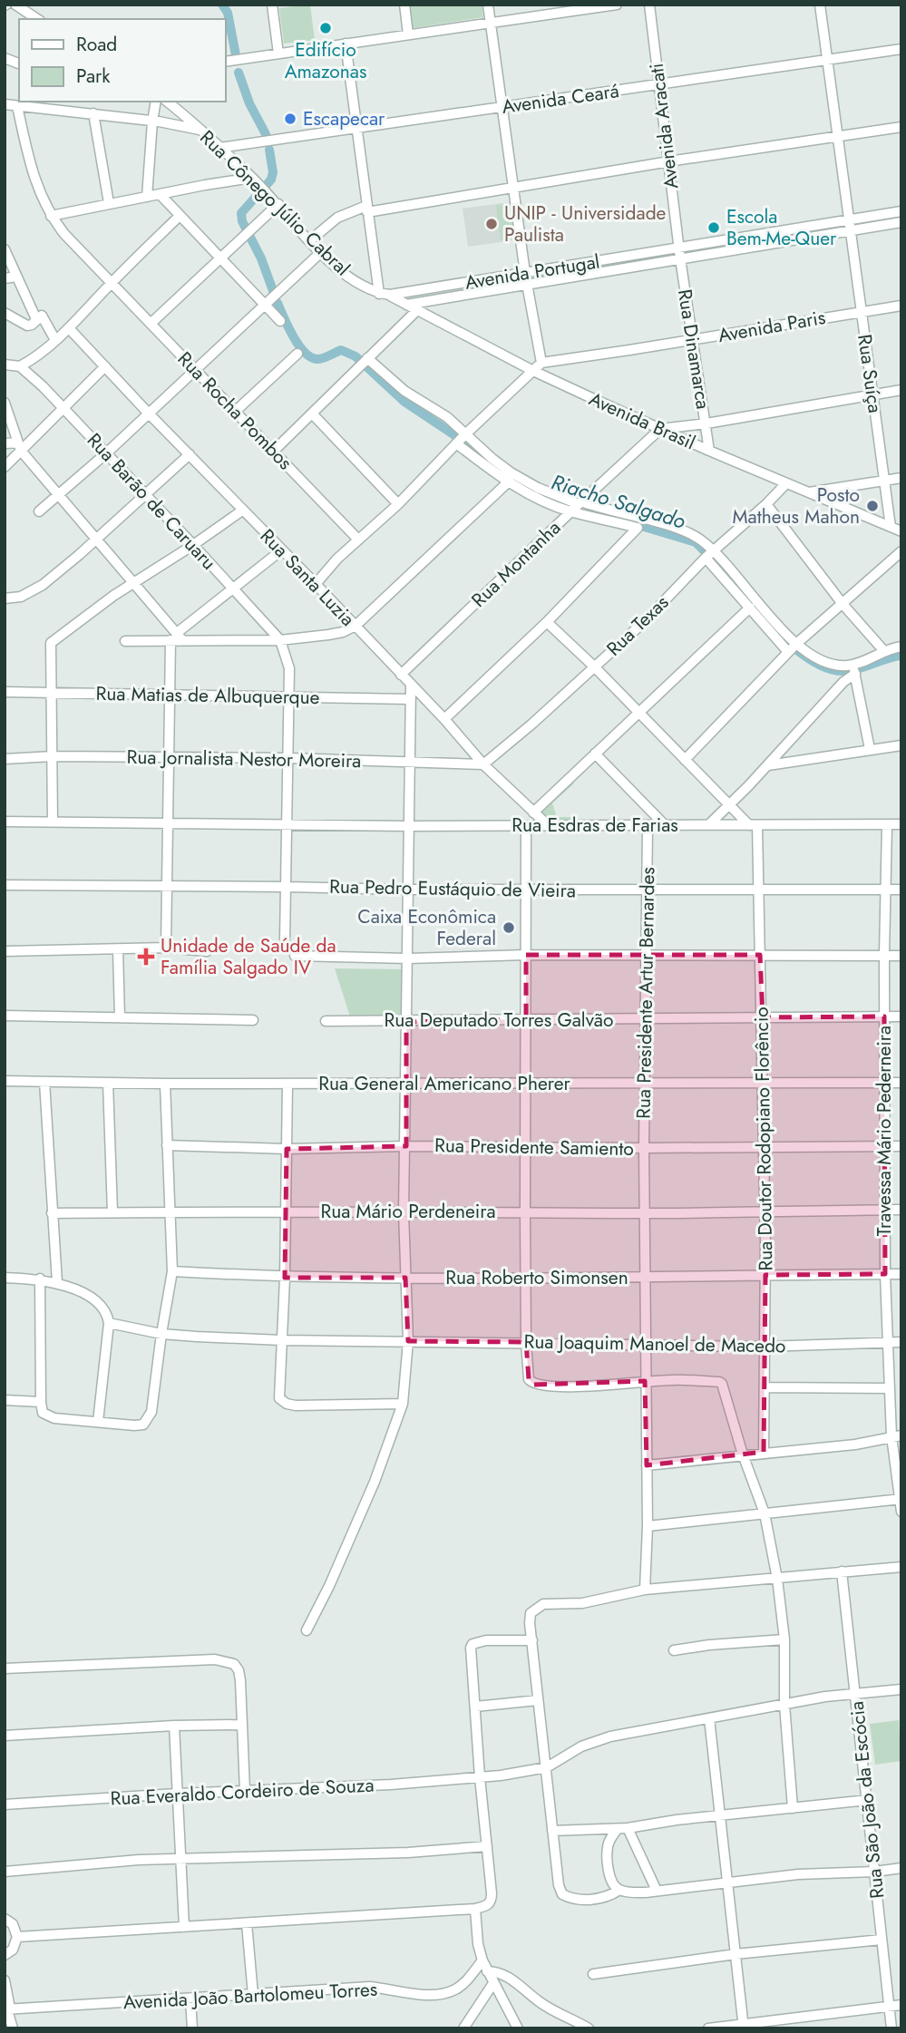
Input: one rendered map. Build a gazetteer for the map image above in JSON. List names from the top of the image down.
{
  "streets": {
    "street": [
      "Avenida Ceará",
      "Avenida Aracati",
      "Rua Cônego Júlio Cabral",
      "Avenida Portugal",
      "Avenida Paris",
      "Rua Dinamarca",
      "Rua Suíça",
      "Rua Rocha Pombos",
      "Avenida Brasil",
      "Rua Barão de Caruaru",
      "Rua Montanha",
      "Rua Santa Luzia",
      "Rua Texas",
      "Rua Matias de Albuquerque",
      "Rua Jornalista Nestor Moreira",
      "Rua Esdras de Farias",
      "Rua Pedro Eustáquio de Vieira",
      "Rua Presidente Artur Bernardes",
      "Rua Deputado Torres Galvão",
      "Rua General Americano Pherer",
      "Travessa Mário Pederneira",
      "Rua Doutor Rodopiano Florêncio",
      "Rua Presidente Samiento",
      "Rua Mário Perdeneira",
      "Rua Roberto Simonsen",
      "Rua Joaquim Manoel de Macedo",
      "Rua Everaldo Cordeiro de Souza",
      "Rua São João da Escócia",
      "Avenida João Bartolomeu Torres"
    ]
  },
  "crossings": [
    ["Avenida Ceará", "Avenida Aracati"],
    ["Avenida Ceará", "Rua Cônego Júlio Cabral"],
    ["Avenida Ceará", "Rua Suíça"],
    ["Avenida Aracati", "Avenida Portugal"],
    ["Avenida Aracati", "Rua Dinamarca"],
    ["Rua Cônego Júlio Cabral", "Avenida Portugal"],
    ["Rua Cônego Júlio Cabral", "Avenida Brasil"],
    ["Avenida Portugal", "Rua Dinamarca"],
    ["Avenida Portugal", "Rua Suíça"],
    ["Avenida Portugal", "Avenida Brasil"],
    ["Avenida Paris", "Rua Dinamarca"],
    ["Avenida Paris", "Rua Suíça"],
    ["Rua Dinamarca", "Avenida Brasil"],
    ["Rua Suíça", "Avenida Brasil"],
    ["Avenida Brasil", "Rua Montanha"],
    ["Avenida Brasil", "Rua Texas"],
    ["Rua Montanha", "Rua Santa Luzia"],
    ["Rua Santa Luzia", "Rua Texas"],
    ["Rua Santa Luzia", "Rua Jornalista Nestor Moreira"],
    ["Rua Santa Luzia", "Rua Esdras de Farias"],
    ["Rua Texas", "Rua Jornalista Nestor Moreira"],
    ["Rua Esdras de Farias", "Rua Presidente Artur Bernardes"],
    ["Rua Esdras de Farias", "Travessa Mário Pederneira"],
    ["Rua Esdras de Farias", "Rua Doutor Rodopiano Florêncio"],
    ["Rua Pedro Eustáquio de Vieira", "Rua Presidente Artur Bernardes"],
    ["Rua Pedro Eustáquio de Vieira", "Travessa Mário Pederneira"],
    ["Rua Pedro Eustáquio de Vieira", "Rua Doutor Rodopiano Florêncio"],
    ["Rua Presidente Artur Bernardes", "Rua Deputado Torres Galvão"],
    ["Rua Presidente Artur Bernardes", "Rua General Americano Pherer"],
    ["Rua Presidente Artur Bernardes", "Rua Presidente Samiento"],
    ["Rua Presidente Artur Bernardes", "Rua Mário Perdeneira"],
    ["Rua Presidente Artur Bernardes", "Rua Roberto Simonsen"],
    ["Rua Presidente Artur Bernardes", "Rua Joaquim Manoel de Macedo"],
    ["Rua Deputado Torres Galvão", "Travessa Mário Pederneira"],
    ["Rua Deputado Torres Galvão", "Rua Doutor Rodopiano Florêncio"],
    ["Rua General Americano Pherer", "Travessa Mário Pederneira"],
    ["Rua General Americano Pherer", "Rua Doutor Rodopiano Florêncio"],
    ["Travessa Mário Pederneira", "Rua Presidente Samiento"],
    ["Travessa Mário Pederneira", "Rua Mário Perdeneira"],
    ["Travessa Mário Pederneira", "Rua Roberto Simonsen"],
    ["Travessa Mário Pederneira", "Rua Joaquim Manoel de Macedo"],
    ["Rua Doutor Rodopiano Florêncio", "Rua Presidente Samiento"],
    ["Rua Doutor Rodopiano Florêncio", "Rua Mário Perdeneira"],
    ["Rua Doutor Rodopiano Florêncio", "Rua Roberto Simonsen"],
    ["Rua Doutor Rodopiano Florêncio", "Rua Joaquim Manoel de Macedo"]
  ],
  "water": ["Riacho Salgado"],
  "places": {
    "other": [
      "Edifício Amazonas",
      "Escapecar",
      "UNIP - Universidade Paulista",
      "Escola Bem-Me-Quer",
      "Posto Matheus Mahon",
      "Caixa Econômica Federal"
    ],
    "health": ["Unidade de Saúde da Família Salgado IV"]
  },
  "legend": ["Road", "Park"]
}
